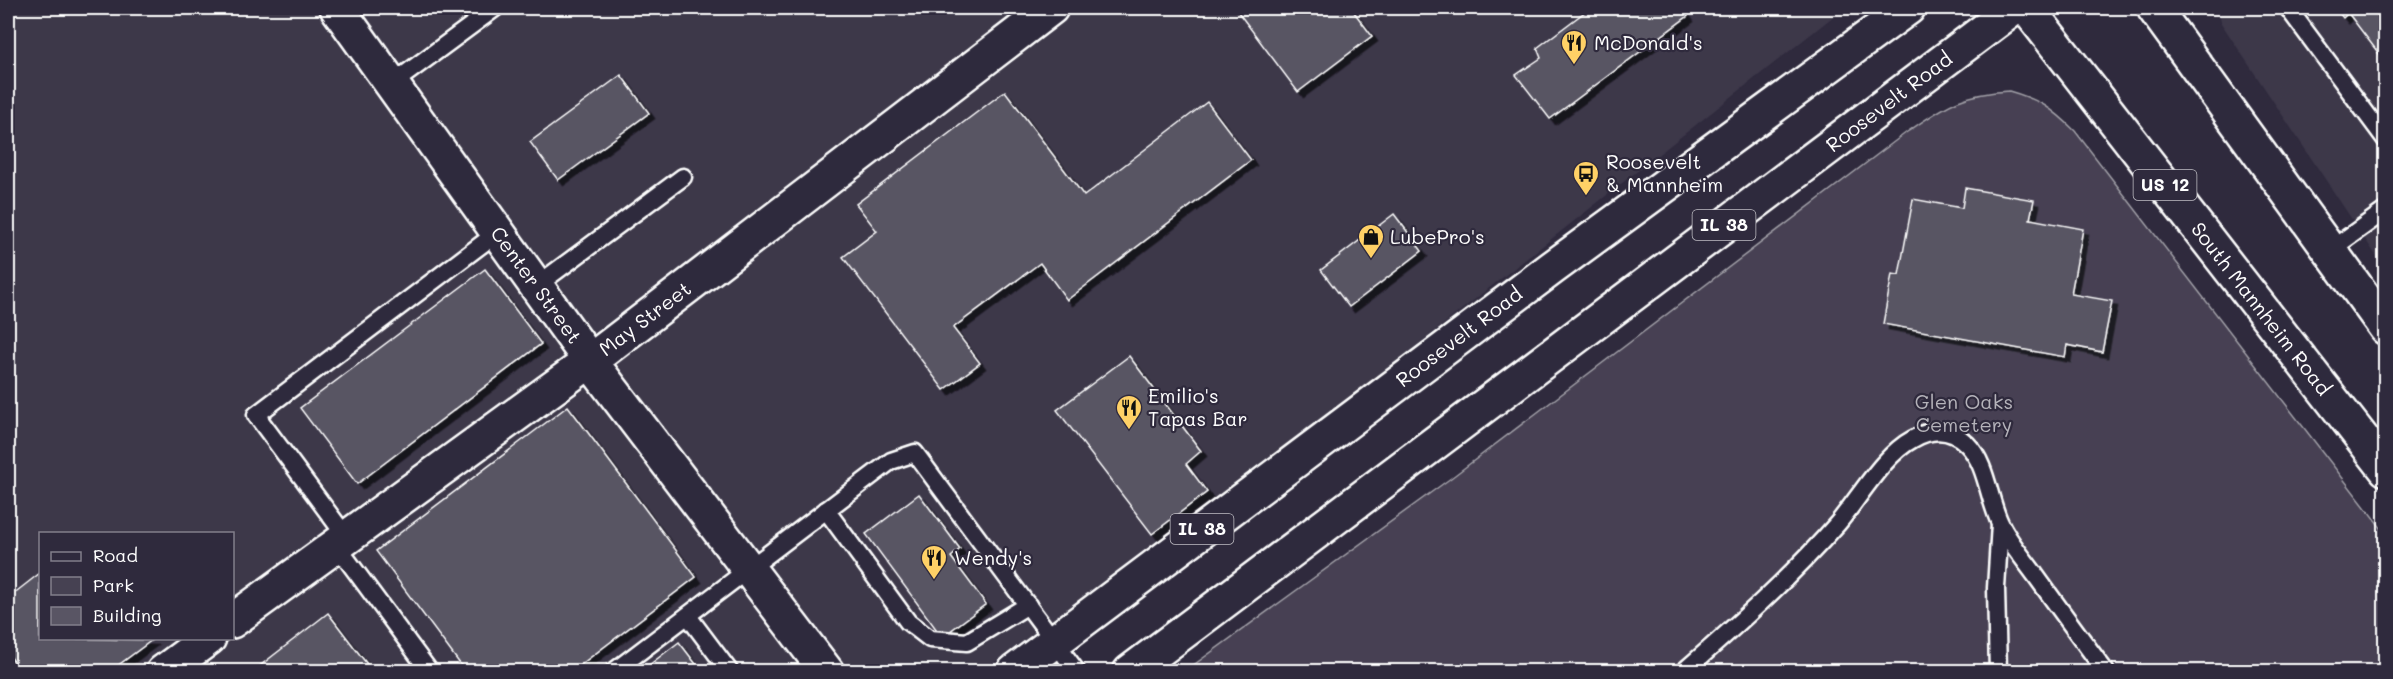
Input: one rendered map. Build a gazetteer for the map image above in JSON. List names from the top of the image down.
{
  "streets": {
    "main road": [
      "Roosevelt Road",
      "US 12",
      "IL 38",
      "Center Street",
      "South Mannheim Road",
      "May Street"
    ]
  },
  "crossings": [
    ["Center Street", "May Street"]
  ],
  "parks": ["Glen Oaks Cemetery"],
  "places": {
    "restaurant": ["McDonald's", "Emilio's Tapas Bar", "Wendy's"],
    "bus stop": ["Roosevelt & Mannheim"],
    "shop": ["LubePro's"]
  },
  "legend": ["Road", "Park", "Building"]
}
